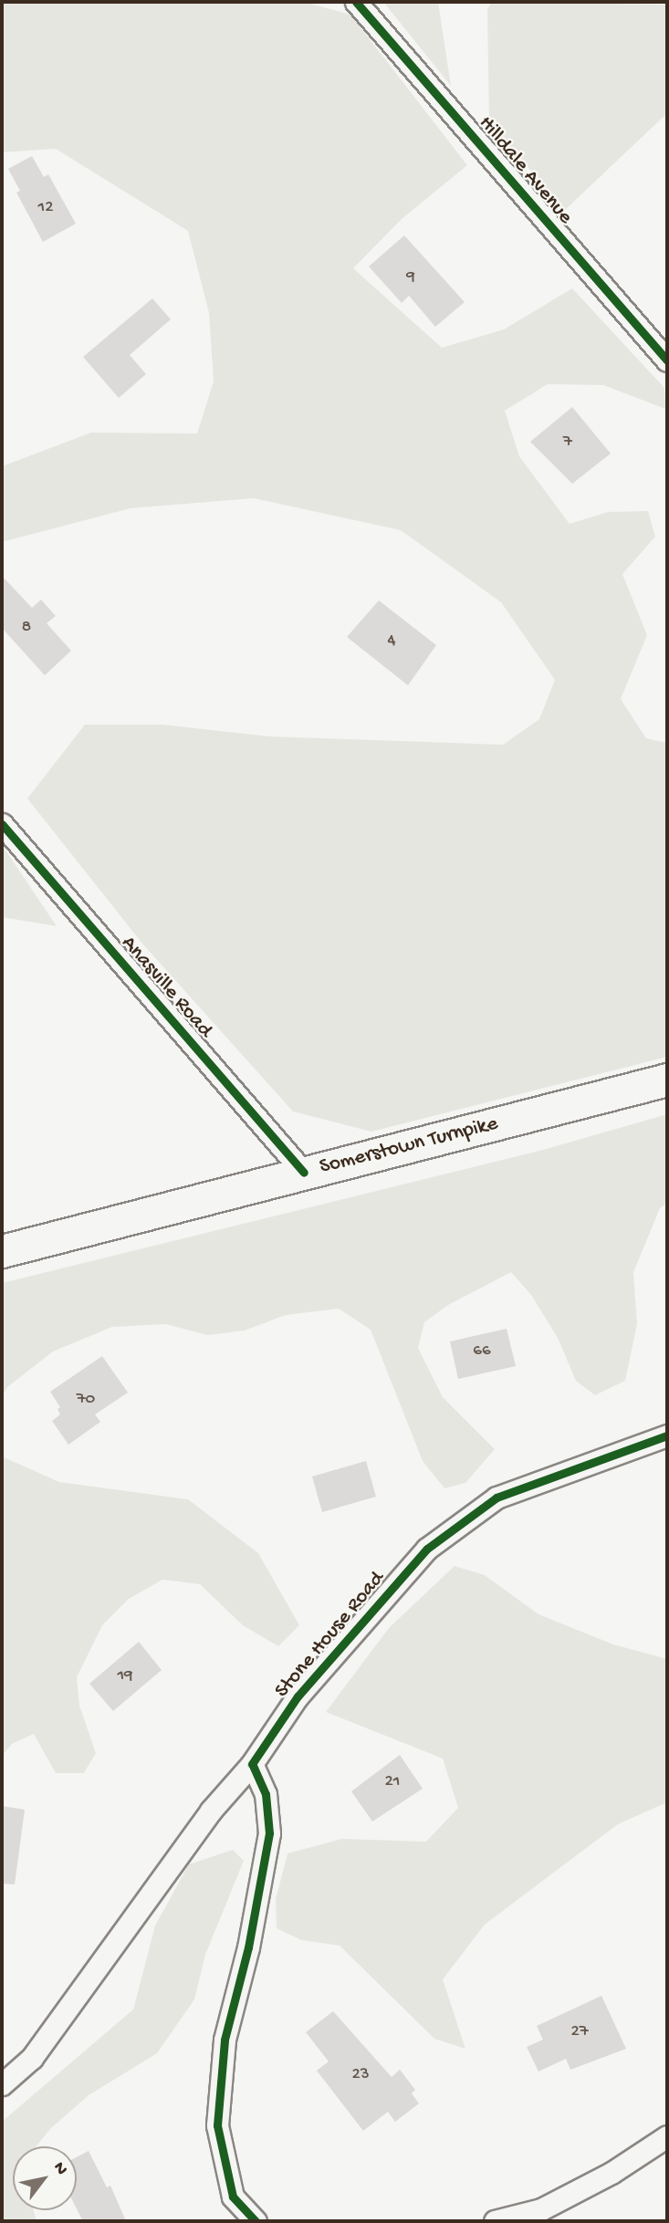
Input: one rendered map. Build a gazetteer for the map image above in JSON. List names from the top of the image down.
{
  "streets": {
    "main road": ["Somerstown Turnpike"],
    "street": ["Hilldale Avenue", "Anasville Road", "Stone House Road"]
  },
  "crossings": [
    ["Anasville Road", "Somerstown Turnpike"]
  ],
  "house_numbers": [
    "12",
    "9",
    "7",
    "8",
    "4",
    "66",
    "70",
    "19",
    "21",
    "27",
    "23"
  ],
  "north": "top right"
}
